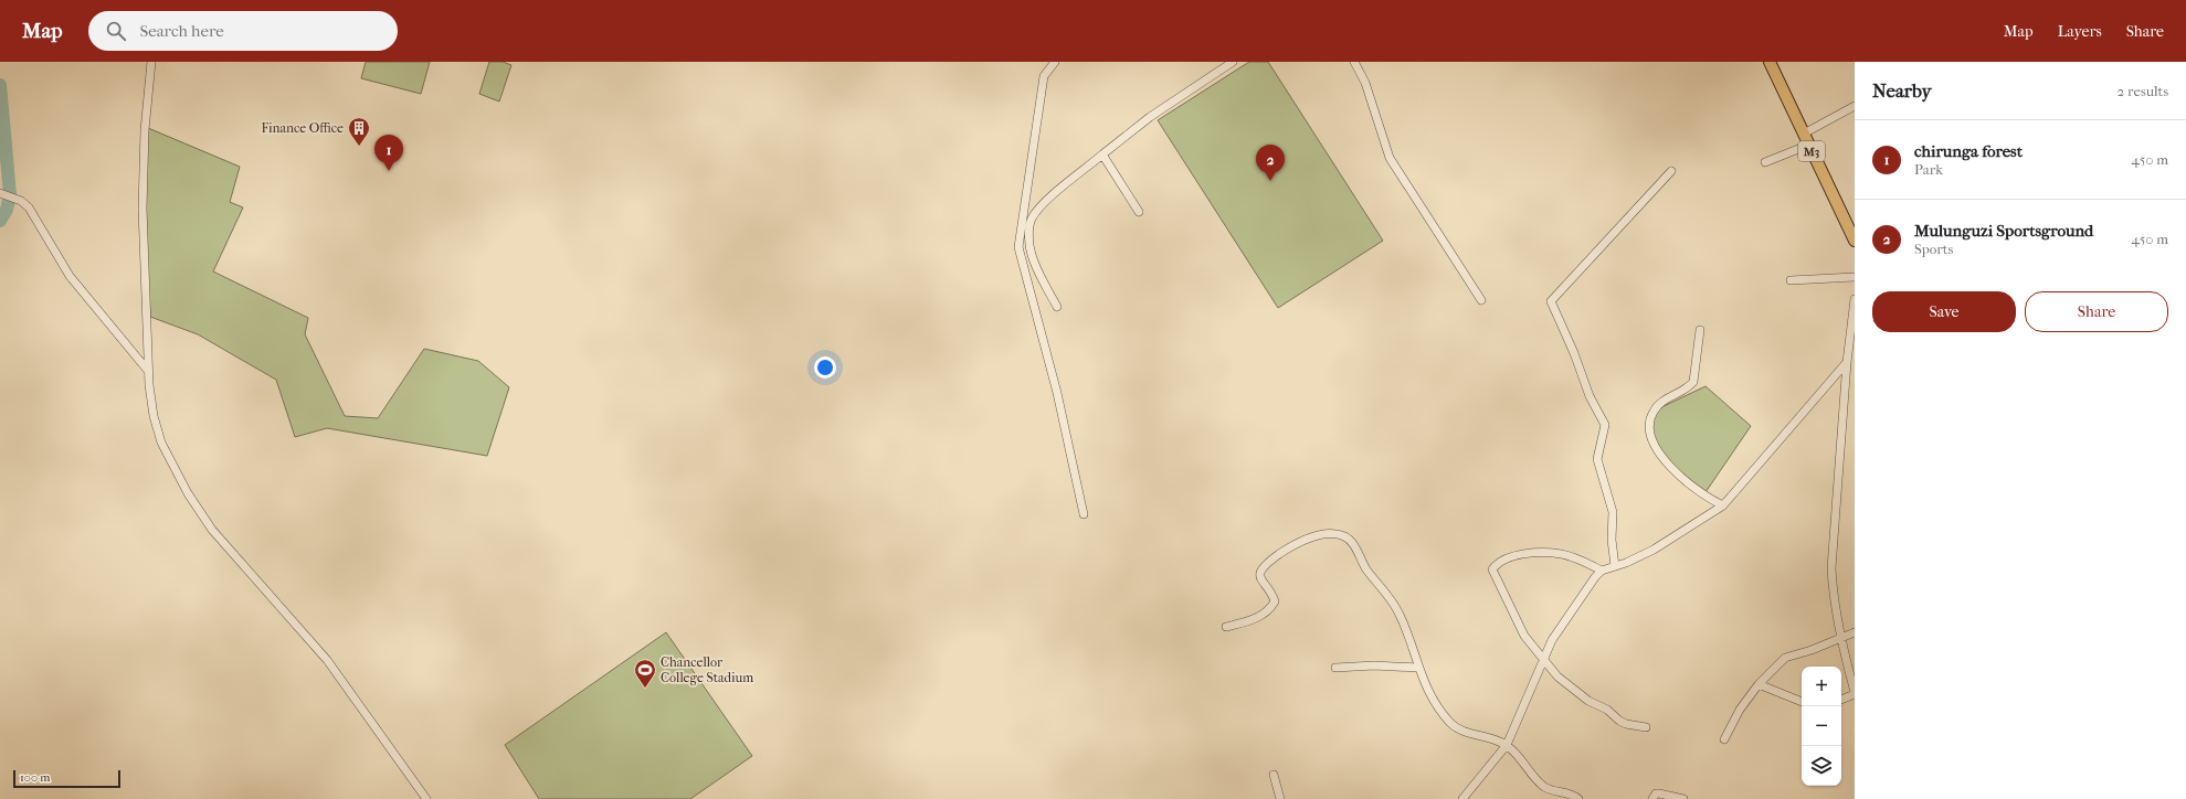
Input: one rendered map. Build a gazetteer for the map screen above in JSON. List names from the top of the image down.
{
  "streets": {
    "highway": ["M3"]
  },
  "places": {
    "building": ["Finance Office"],
    "sports": ["Chancellor College Stadium"]
  },
  "scale_bar": "100 m",
  "page": {
    "header": "Map",
    "search": "Search here",
    "nav": ["Map", "Layers", "Share"],
    "heading": ["Nearby", "2 results"],
    "list": [
      {
        "mark": "1",
        "name": "chirunga forest",
        "note": "Park",
        "value": "450 m"
      },
      {
        "mark": "2",
        "name": "Mulunguzi Sportsground",
        "note": "Sports",
        "value": "450 m"
      }
    ],
    "pins": ["1", "2"],
    "buttons": ["Save", "Share"],
    "map_buttons": ["+", "−"],
    "scale": "100 m"
  }
}
